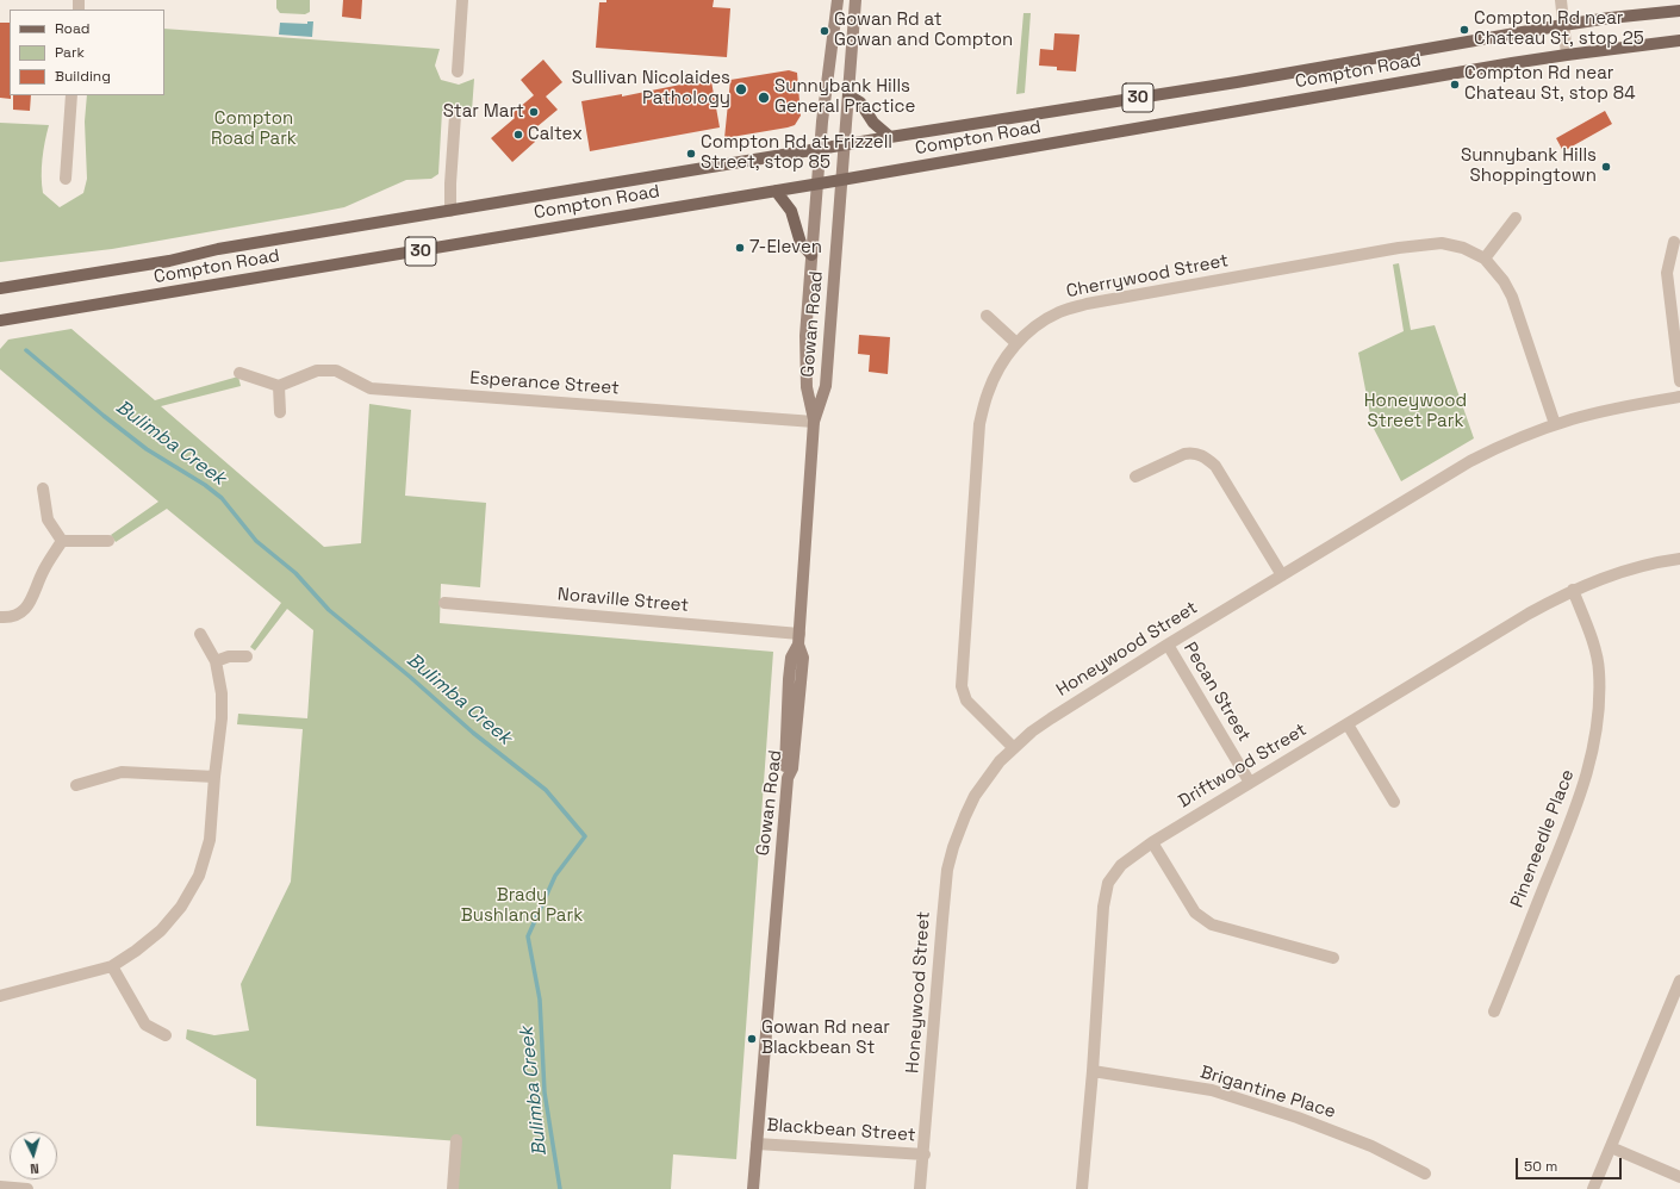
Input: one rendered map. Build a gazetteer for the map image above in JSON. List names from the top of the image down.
{
  "streets": {
    "main road": ["Compton Road", "30", "Gowan Road"],
    "street": [
      "Cherrywood Street",
      "Esperance Street",
      "Noraville Street",
      "Honeywood Street",
      "Pecan Street",
      "Driftwood Street",
      "Pineneedle Place",
      "Brigantine Place",
      "Blackbean Street"
    ]
  },
  "crossings": [
    ["Compton Road", "Gowan Road"],
    ["Cherrywood Street", "Honeywood Street"],
    ["Gowan Road", "Esperance Street"],
    ["Gowan Road", "Noraville Street"],
    ["Gowan Road", "Blackbean Street"],
    ["Honeywood Street", "Pecan Street"],
    ["Honeywood Street", "Blackbean Street"],
    ["Pecan Street", "Driftwood Street"],
    ["Driftwood Street", "Pineneedle Place"],
    ["Driftwood Street", "Brigantine Place"]
  ],
  "water": ["Bulimba Creek"],
  "parks": ["Compton Road Park", "Honeywood Street Park", "Brady Bushland Park"],
  "places": [
    "Compton Rd near Chateau St, stop 25",
    "Gowan Rd at Gowan and Compton",
    "Compton Rd near Chateau St, stop 84",
    "Sullivan Nicolaides Pathology",
    "Sunnybank Hills General Practice",
    "Star Mart",
    "Caltex",
    "Compton Rd at Frizzell Street, stop 85",
    "Sunnybank Hills Shoppingtown",
    "7-Eleven",
    "Gowan Rd near Blackbean St"
  ],
  "legend": ["Road", "Park", "Building"],
  "scale_bar": "50 m",
  "north": "bottom"
}
